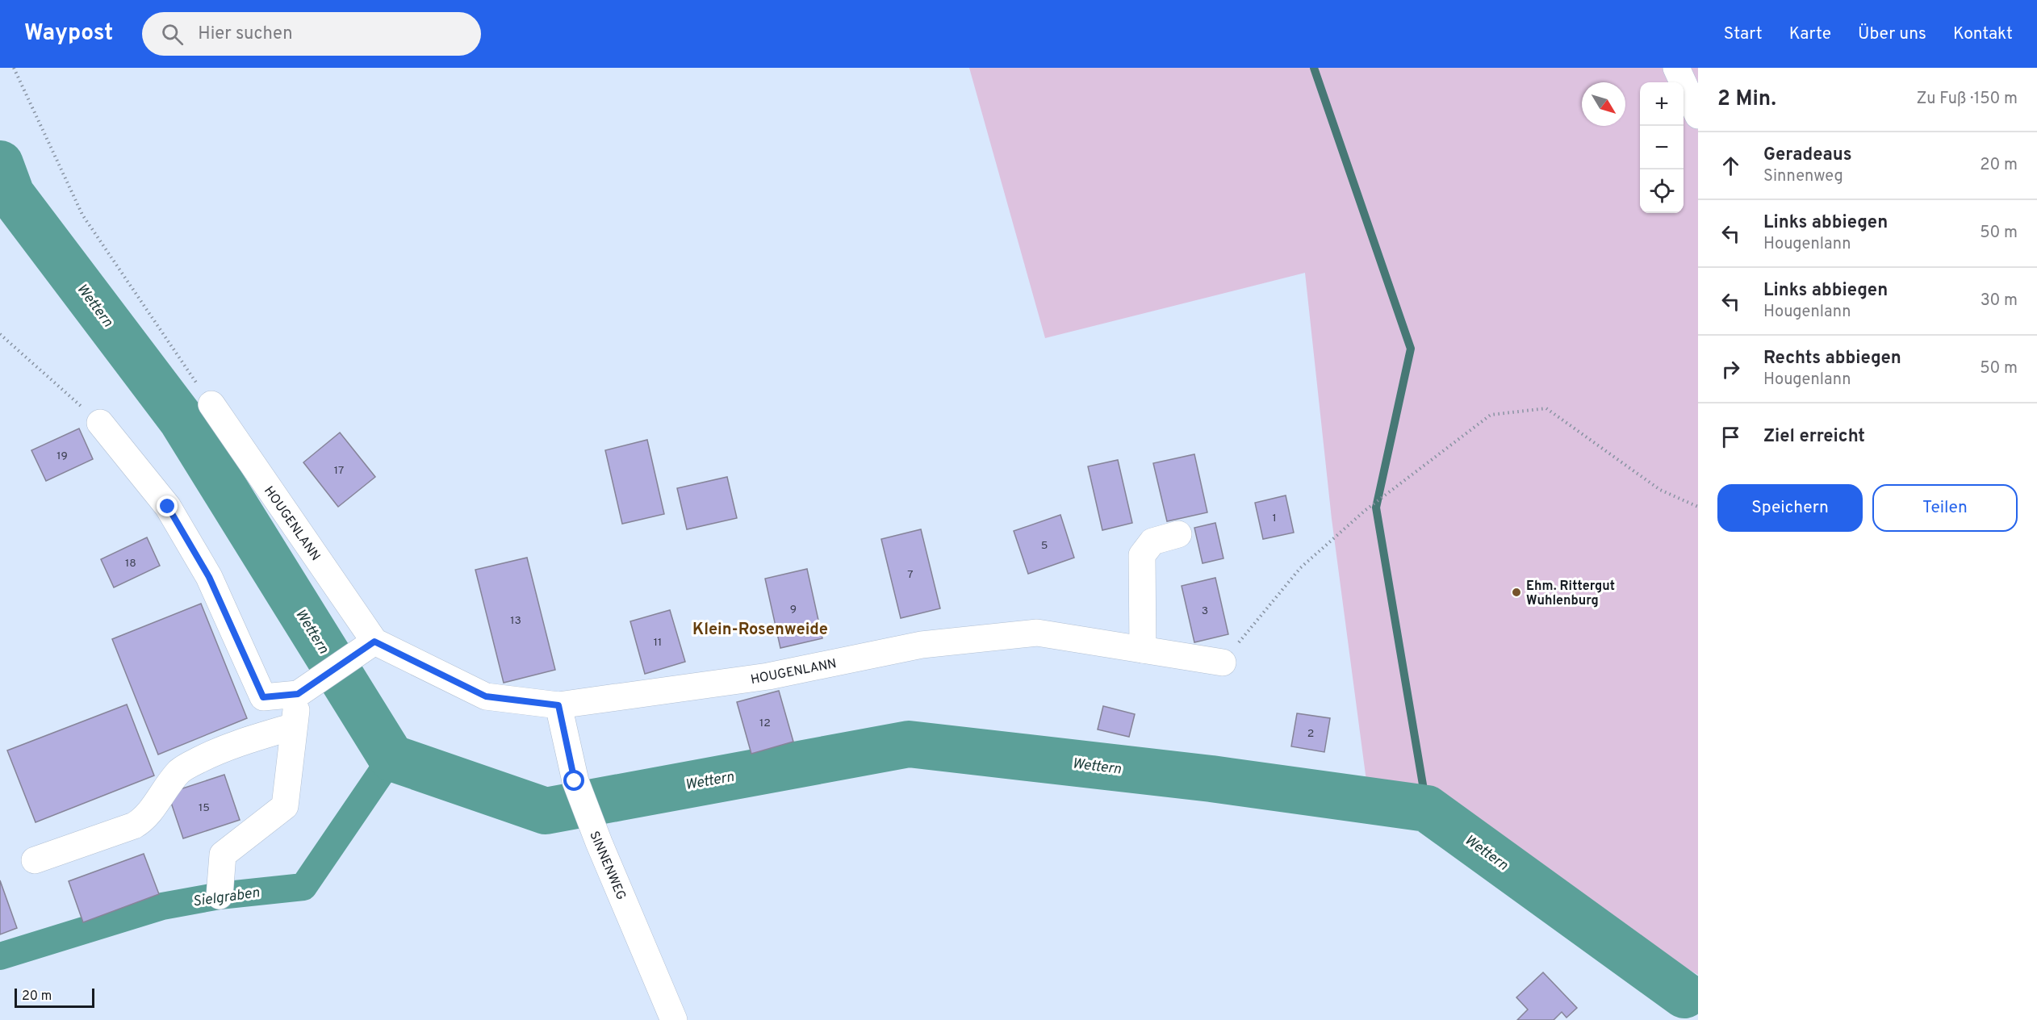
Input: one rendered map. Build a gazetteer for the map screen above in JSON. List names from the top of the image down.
{
  "streets": {
    "street": ["HOUGENLANN", "SINNENWEG"]
  },
  "crossings": [
    ["HOUGENLANN", "SINNENWEG"]
  ],
  "districts": ["Klein-Rosenweide"],
  "water": ["Wettern", "Sielgraben"],
  "places": ["Ehm. Rittergut Wuhlenburg"],
  "house_numbers": [
    "19",
    "17",
    "1",
    "5",
    "18",
    "7",
    "9",
    "3",
    "13",
    "11",
    "12",
    "2",
    "15"
  ],
  "scale_bar": "20 m",
  "north": "bottom right",
  "page": {
    "header": "Waypost",
    "search": "Hier suchen",
    "nav": [
      "Start",
      "Karte",
      "Über uns",
      "Kontakt"
    ],
    "heading": ["2 Min.", "Zu Fuß · 150 m"],
    "map_buttons": ["+", "−"],
    "list": [
      ["Geradeaus", "Sinnenweg", "20 m"],
      ["Links abbiegen", "Hougenlann", "50 m"],
      ["Links abbiegen", "Hougenlann", "30 m"],
      ["Rechts abbiegen", "Hougenlann", "50 m"],
      "Ziel erreicht"
    ],
    "buttons": ["Speichern", "Teilen"],
    "scale": "20 m"
  }
}
